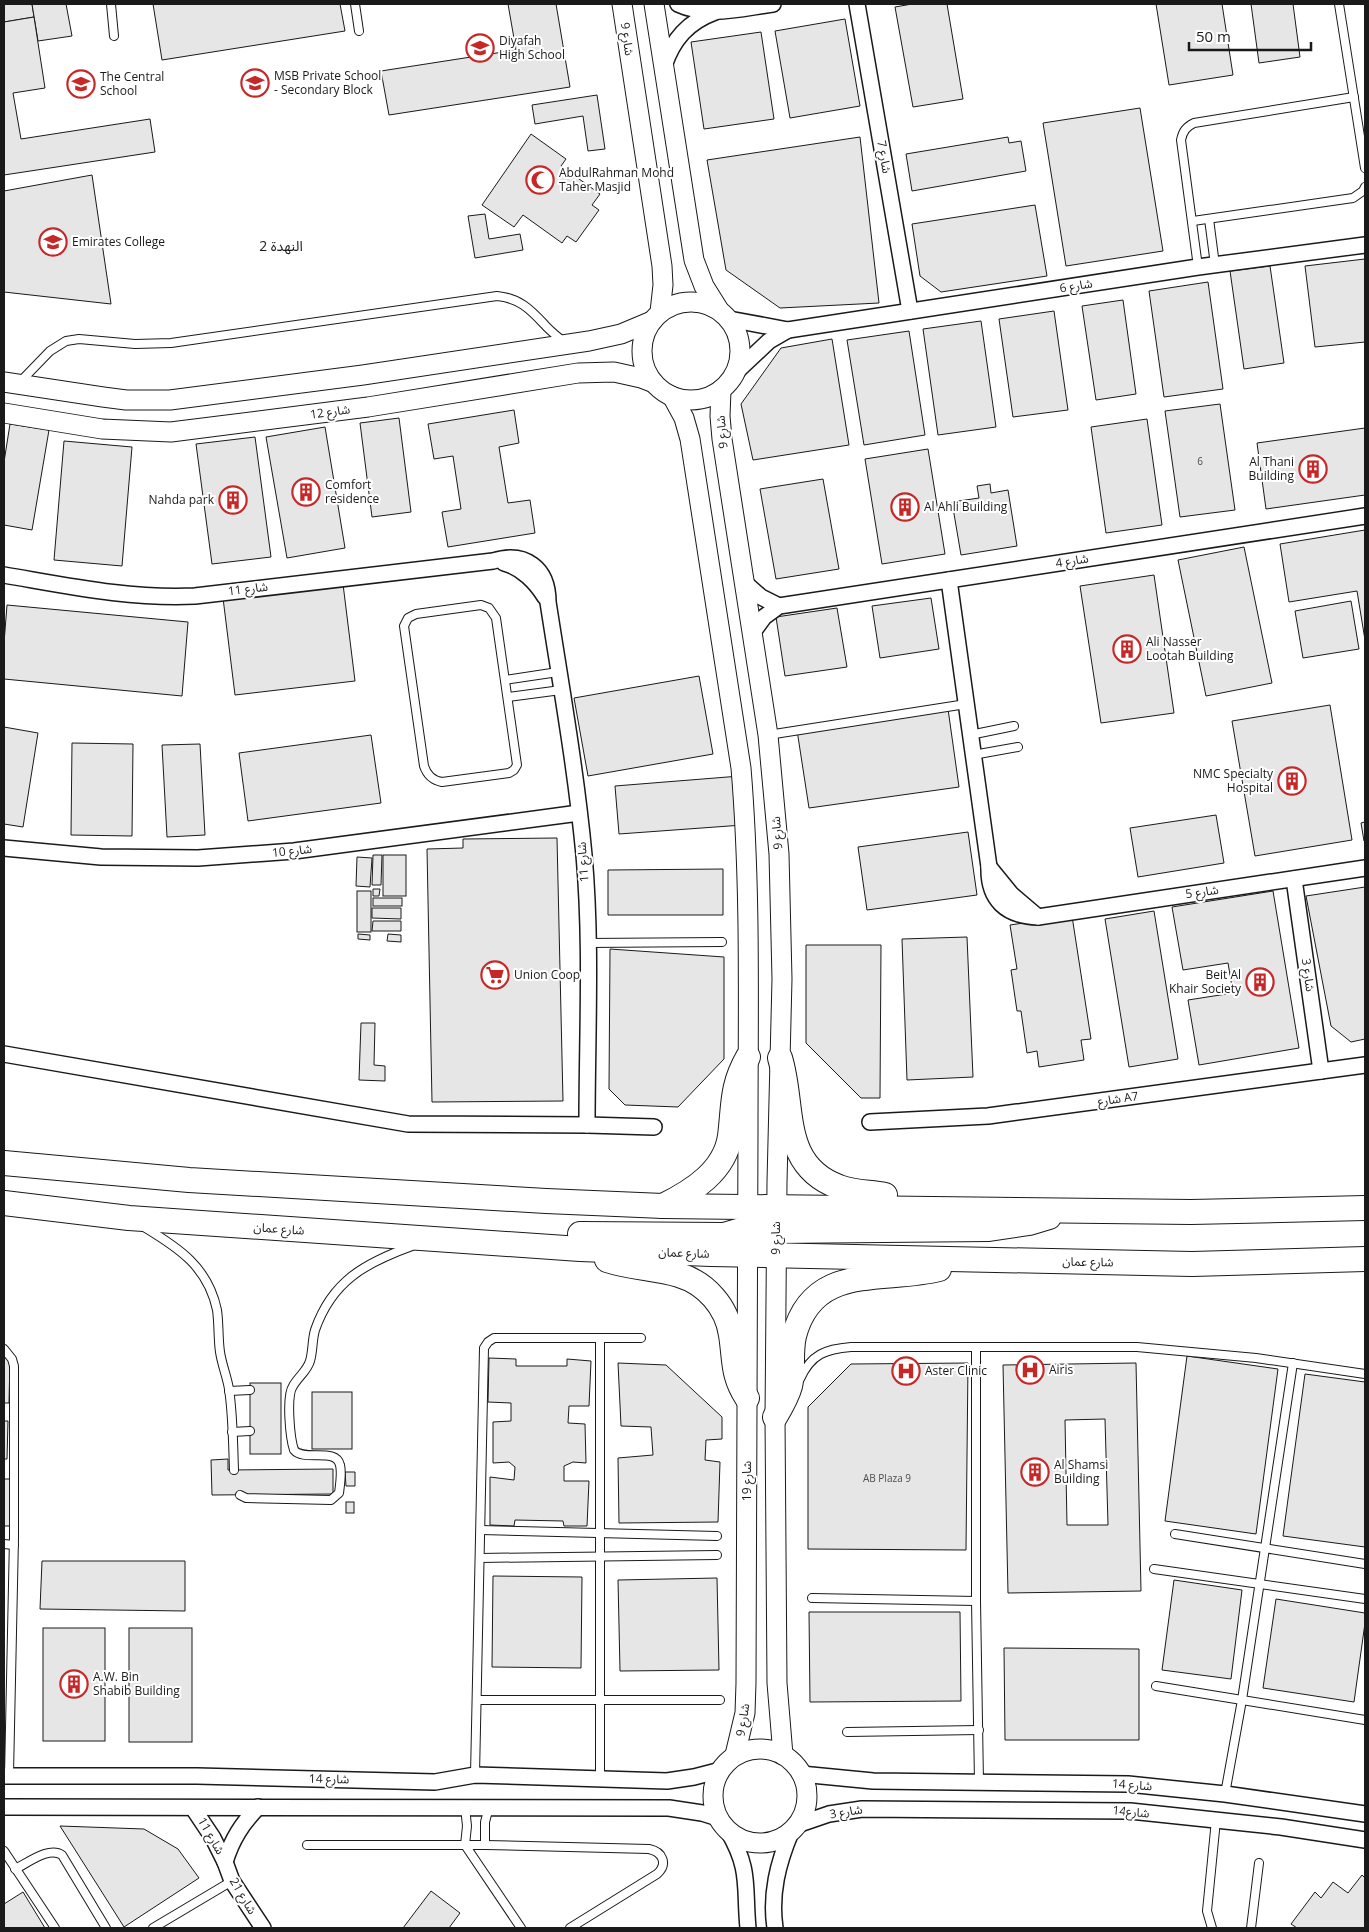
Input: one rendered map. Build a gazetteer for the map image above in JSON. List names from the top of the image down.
{
  "streets": {
    "main road": ["شارع عمان"],
    "street": [
      "شارع 9",
      "شارع 7",
      "شارع 6",
      "شارع 12",
      "شارع 4",
      "شارع 11",
      "شارع 10",
      "شارع 5",
      "شارع 3",
      "شارع A7",
      "شارع 19",
      "شارع 14",
      "شارع14",
      "شارع 21"
    ]
  },
  "crossings": [
    ["شارع 9", "شارع 6"],
    ["شارع 9", "شارع 12"],
    ["شارع 9", "شارع 3"],
    ["شارع 9", "شارع عمان"],
    ["شارع 9", "شارع 19"],
    ["شارع 9", "شارع 14"],
    ["شارع 7", "شارع 6"],
    ["شارع 6", "شارع 12"],
    ["شارع 4", "شارع 5"],
    ["شارع 11", "شارع 10"],
    ["شارع 11", "شارع 21"],
    ["شارع 5", "شارع 3"],
    ["شارع 3", "شارع A7"],
    ["شارع 3", "شارع 14"],
    ["شارع 3", "شارع14"],
    ["شارع عمان", "شارع 19"]
  ],
  "districts": ["النهدة 2"],
  "places": {
    "school or university": [
      "Diyafah High School",
      "MSB Private School - Secondary Block",
      "The Central School",
      "Emirates College"
    ],
    "mosque": ["AbdulRahman Mohd Taher Masjid"],
    "building": [
      "Al Thani Building",
      "Comfort residence",
      "Nahda park",
      "Al Ahli Building",
      "Ali Nasser Lootah Building",
      "NMC Specialty Hospital",
      "Beit Al Khair Society",
      "Al Shamsi Building",
      "A.W. Bin Shabib Building"
    ],
    "supermarket": ["Union Coop"],
    "hospital": ["Airis", "Aster Clinic"]
  },
  "house_numbers": ["6", "AB Plaza 9"],
  "scale_bar": "50 m"
}
